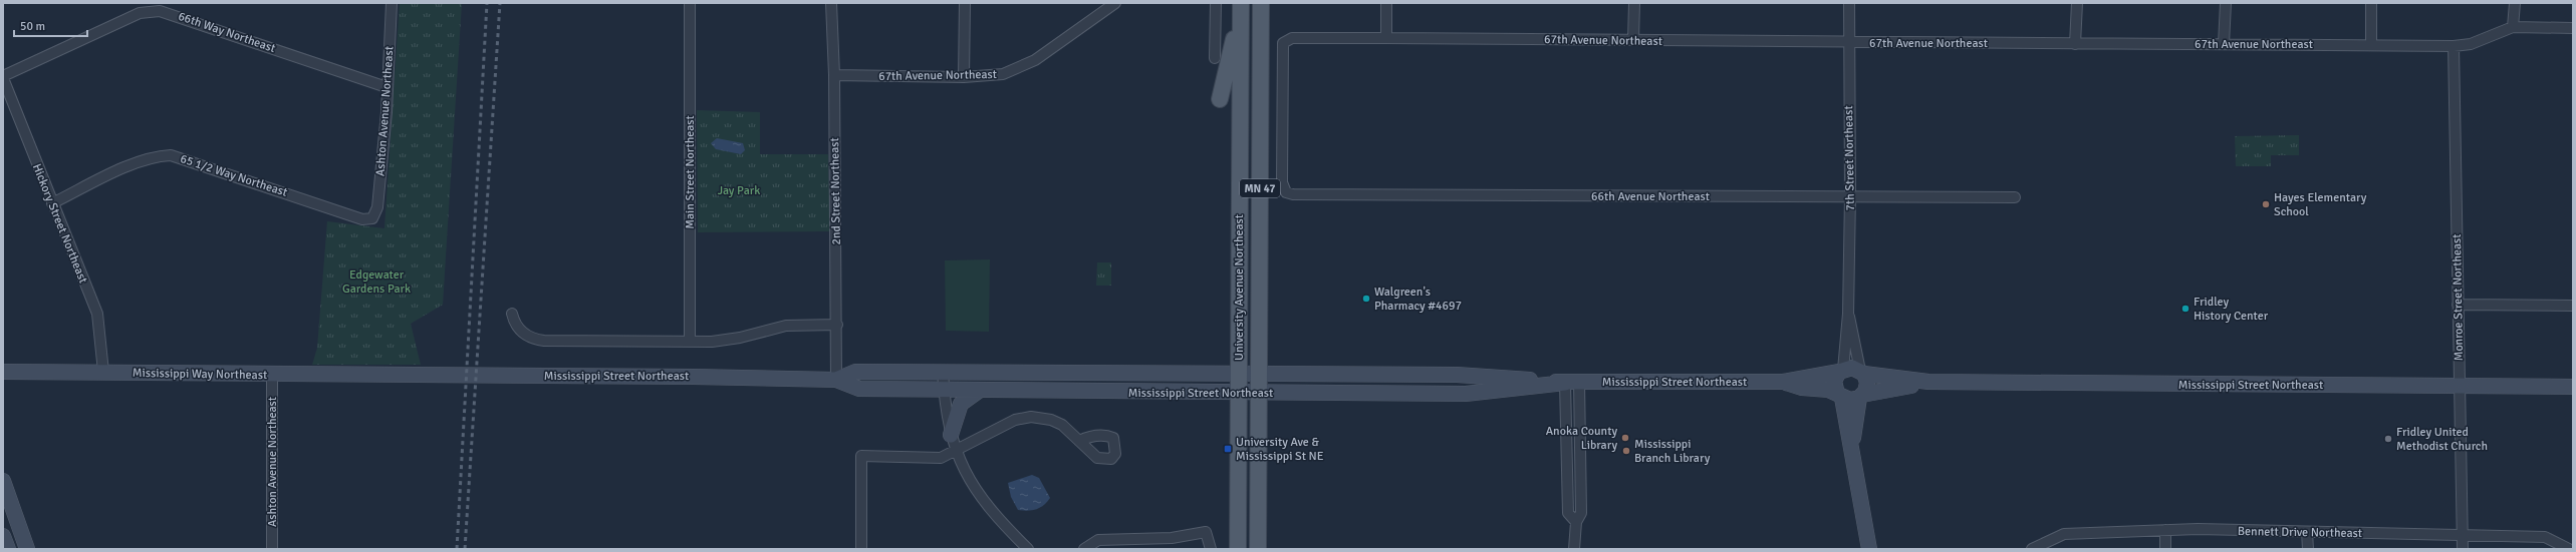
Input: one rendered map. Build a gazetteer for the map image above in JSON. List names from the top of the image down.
{
  "streets": {
    "main road": ["MN 47", "University Avenue Northeast"],
    "street": [
      "66th Way Northeast",
      "67th Avenue Northeast",
      "Ashton Avenue Northeast",
      "7th Street Northeast",
      "Main Street Northeast",
      "65 1/2 Way Northeast",
      "2nd Street Northeast",
      "66th Avenue Northeast",
      "Hickory Street Northeast",
      "Monroe Street Northeast",
      "Mississippi Way Northeast",
      "Mississippi Street Northeast",
      "Bennett Drive Northeast"
    ]
  },
  "crossings": [
    ["66th Way Northeast", "Ashton Avenue Northeast"],
    ["66th Way Northeast", "Hickory Street Northeast"],
    ["67th Avenue Northeast", "7th Street Northeast"],
    ["67th Avenue Northeast", "2nd Street Northeast"],
    ["67th Avenue Northeast", "66th Avenue Northeast"],
    ["67th Avenue Northeast", "Monroe Street Northeast"],
    ["Ashton Avenue Northeast", "65 1/2 Way Northeast"],
    ["Ashton Avenue Northeast", "Mississippi Way Northeast"],
    ["7th Street Northeast", "66th Avenue Northeast"],
    ["7th Street Northeast", "Mississippi Street Northeast"],
    ["65 1/2 Way Northeast", "Hickory Street Northeast"],
    ["2nd Street Northeast", "Mississippi Street Northeast"],
    ["Hickory Street Northeast", "Mississippi Way Northeast"],
    ["University Avenue Northeast", "Mississippi Street Northeast"],
    ["Monroe Street Northeast", "Mississippi Street Northeast"],
    ["Monroe Street Northeast", "Bennett Drive Northeast"],
    ["Mississippi Way Northeast", "Mississippi Street Northeast"]
  ],
  "parks": ["Jay Park", "Edgewater Gardens Park"],
  "places": {
    "other": [
      "Hayes Elementary School",
      "Walgreen's Pharmacy #4697",
      "Fridley History Center",
      "Anoka County Library",
      "Fridley United Methodist Church",
      "Mississippi Branch Library"
    ],
    "transit": ["University Ave & Mississippi St NE"]
  },
  "scale_bar": "50 m"
}
